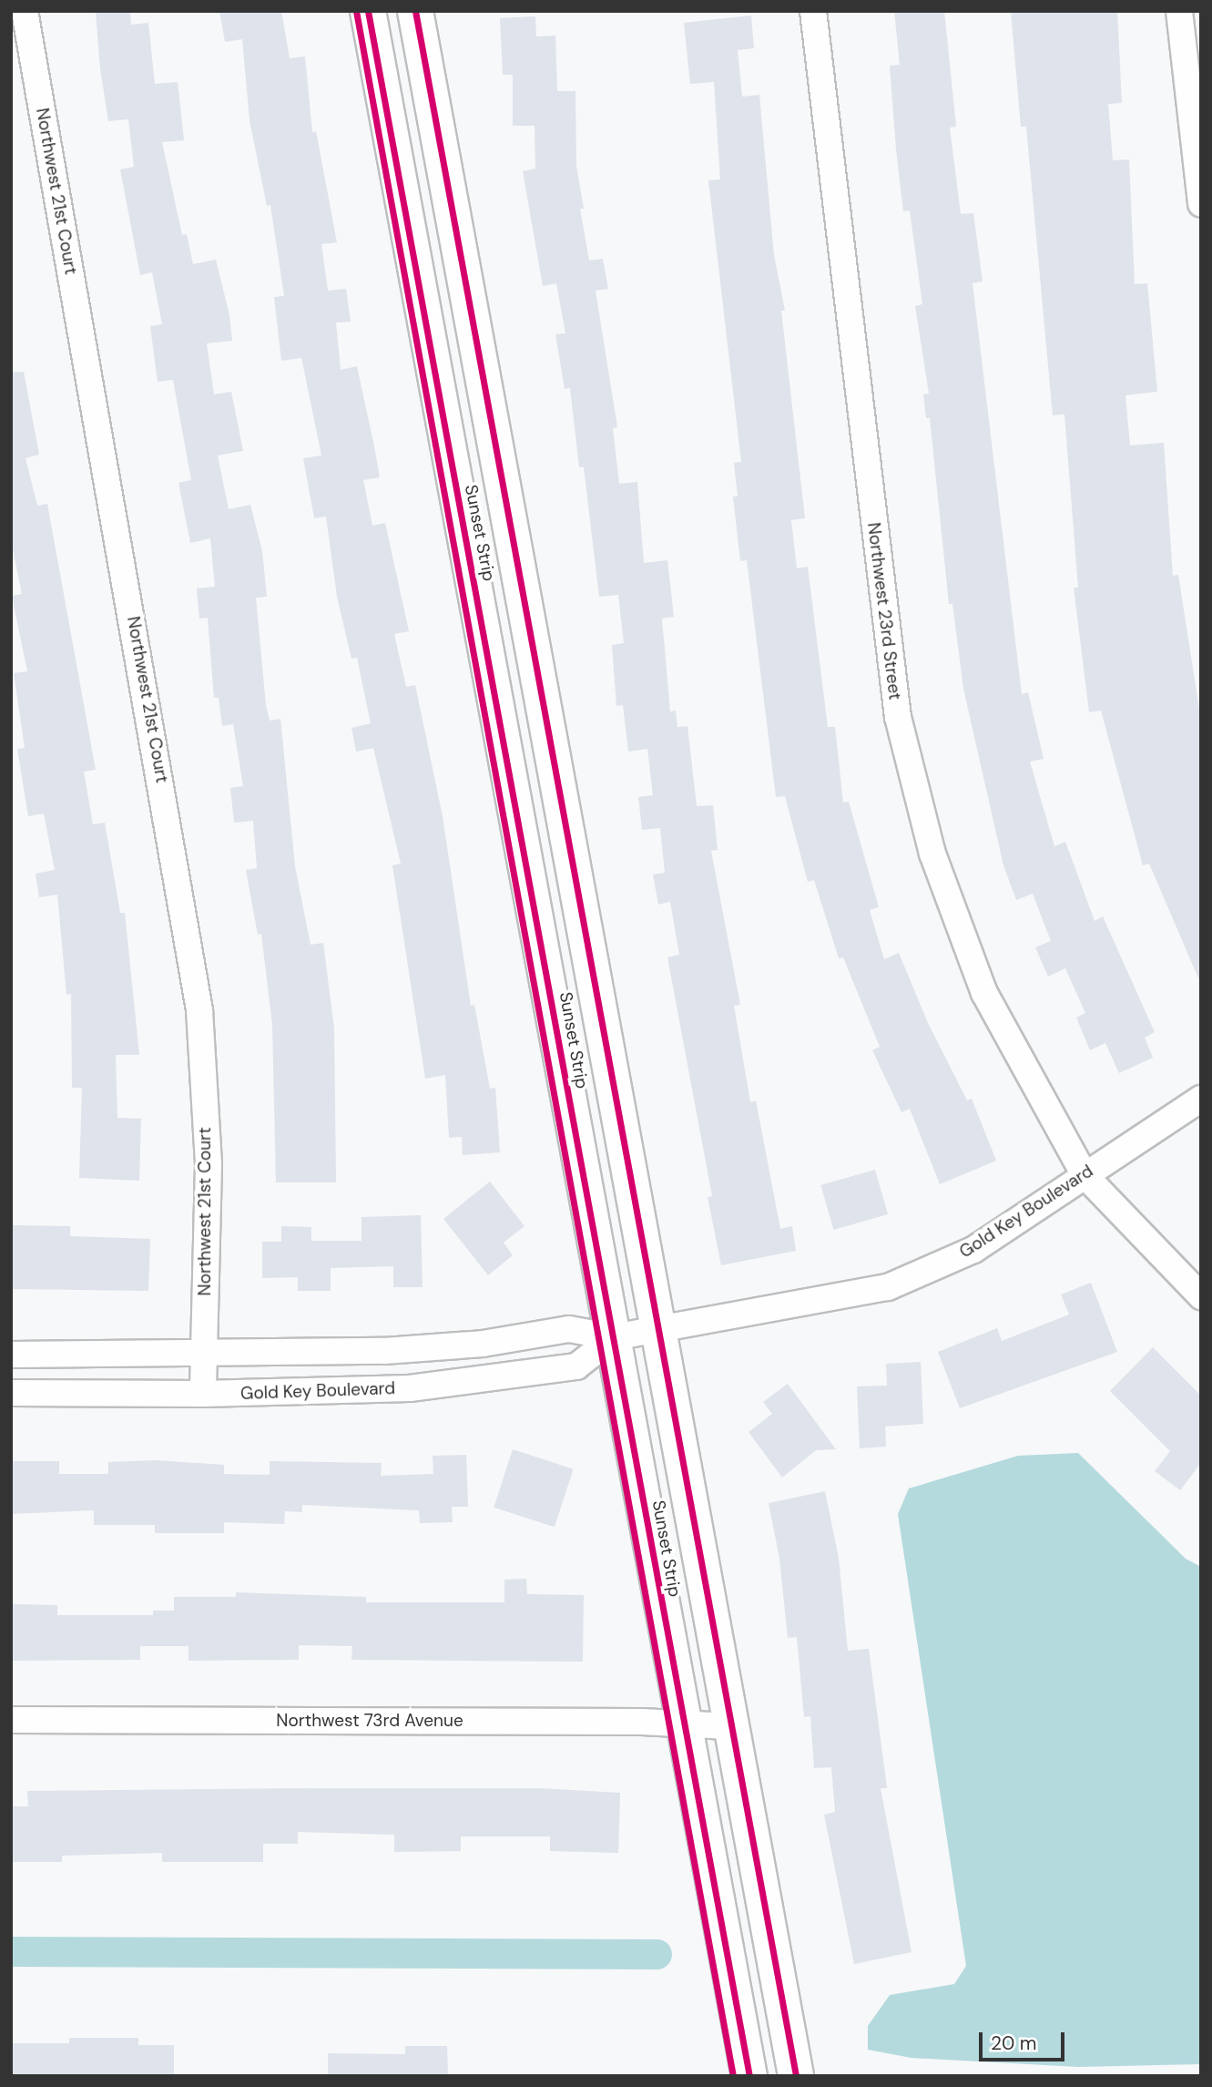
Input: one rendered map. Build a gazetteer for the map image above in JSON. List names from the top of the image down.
{
  "streets": {
    "street": [
      "Northwest 21st Court",
      "Sunset Strip",
      "Northwest 23rd Street",
      "Gold Key Boulevard",
      "Northwest 73rd Avenue"
    ]
  },
  "crossings": [
    ["Northwest 21st Court", "Gold Key Boulevard"],
    ["Sunset Strip", "Gold Key Boulevard"],
    ["Sunset Strip", "Northwest 73rd Avenue"],
    ["Northwest 23rd Street", "Gold Key Boulevard"]
  ],
  "scale_bar": "20 m"
}
